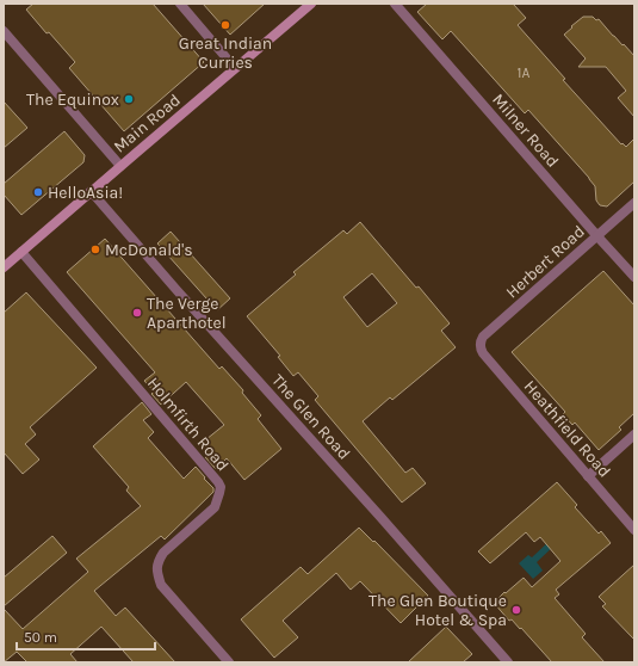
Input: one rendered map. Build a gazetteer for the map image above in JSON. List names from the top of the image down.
{
  "streets": {
    "main road": ["Main Road"],
    "street": [
      "Milner Road",
      "Herbert Road",
      "The Glen Road",
      "Holmfirth Road",
      "Heathfield Road"
    ]
  },
  "crossings": [
    ["Main Road", "The Glen Road"],
    ["Main Road", "Holmfirth Road"],
    ["Milner Road", "Herbert Road"],
    ["Herbert Road", "Heathfield Road"]
  ],
  "places": [
    "Great Indian Curries",
    "The Equinox",
    "HelloAsia!",
    "McDonald's",
    "The Verge Aparthotel",
    "The Glen Boutique Hotel & Spa"
  ],
  "house_numbers": ["1A"],
  "scale_bar": "50 m"
}
